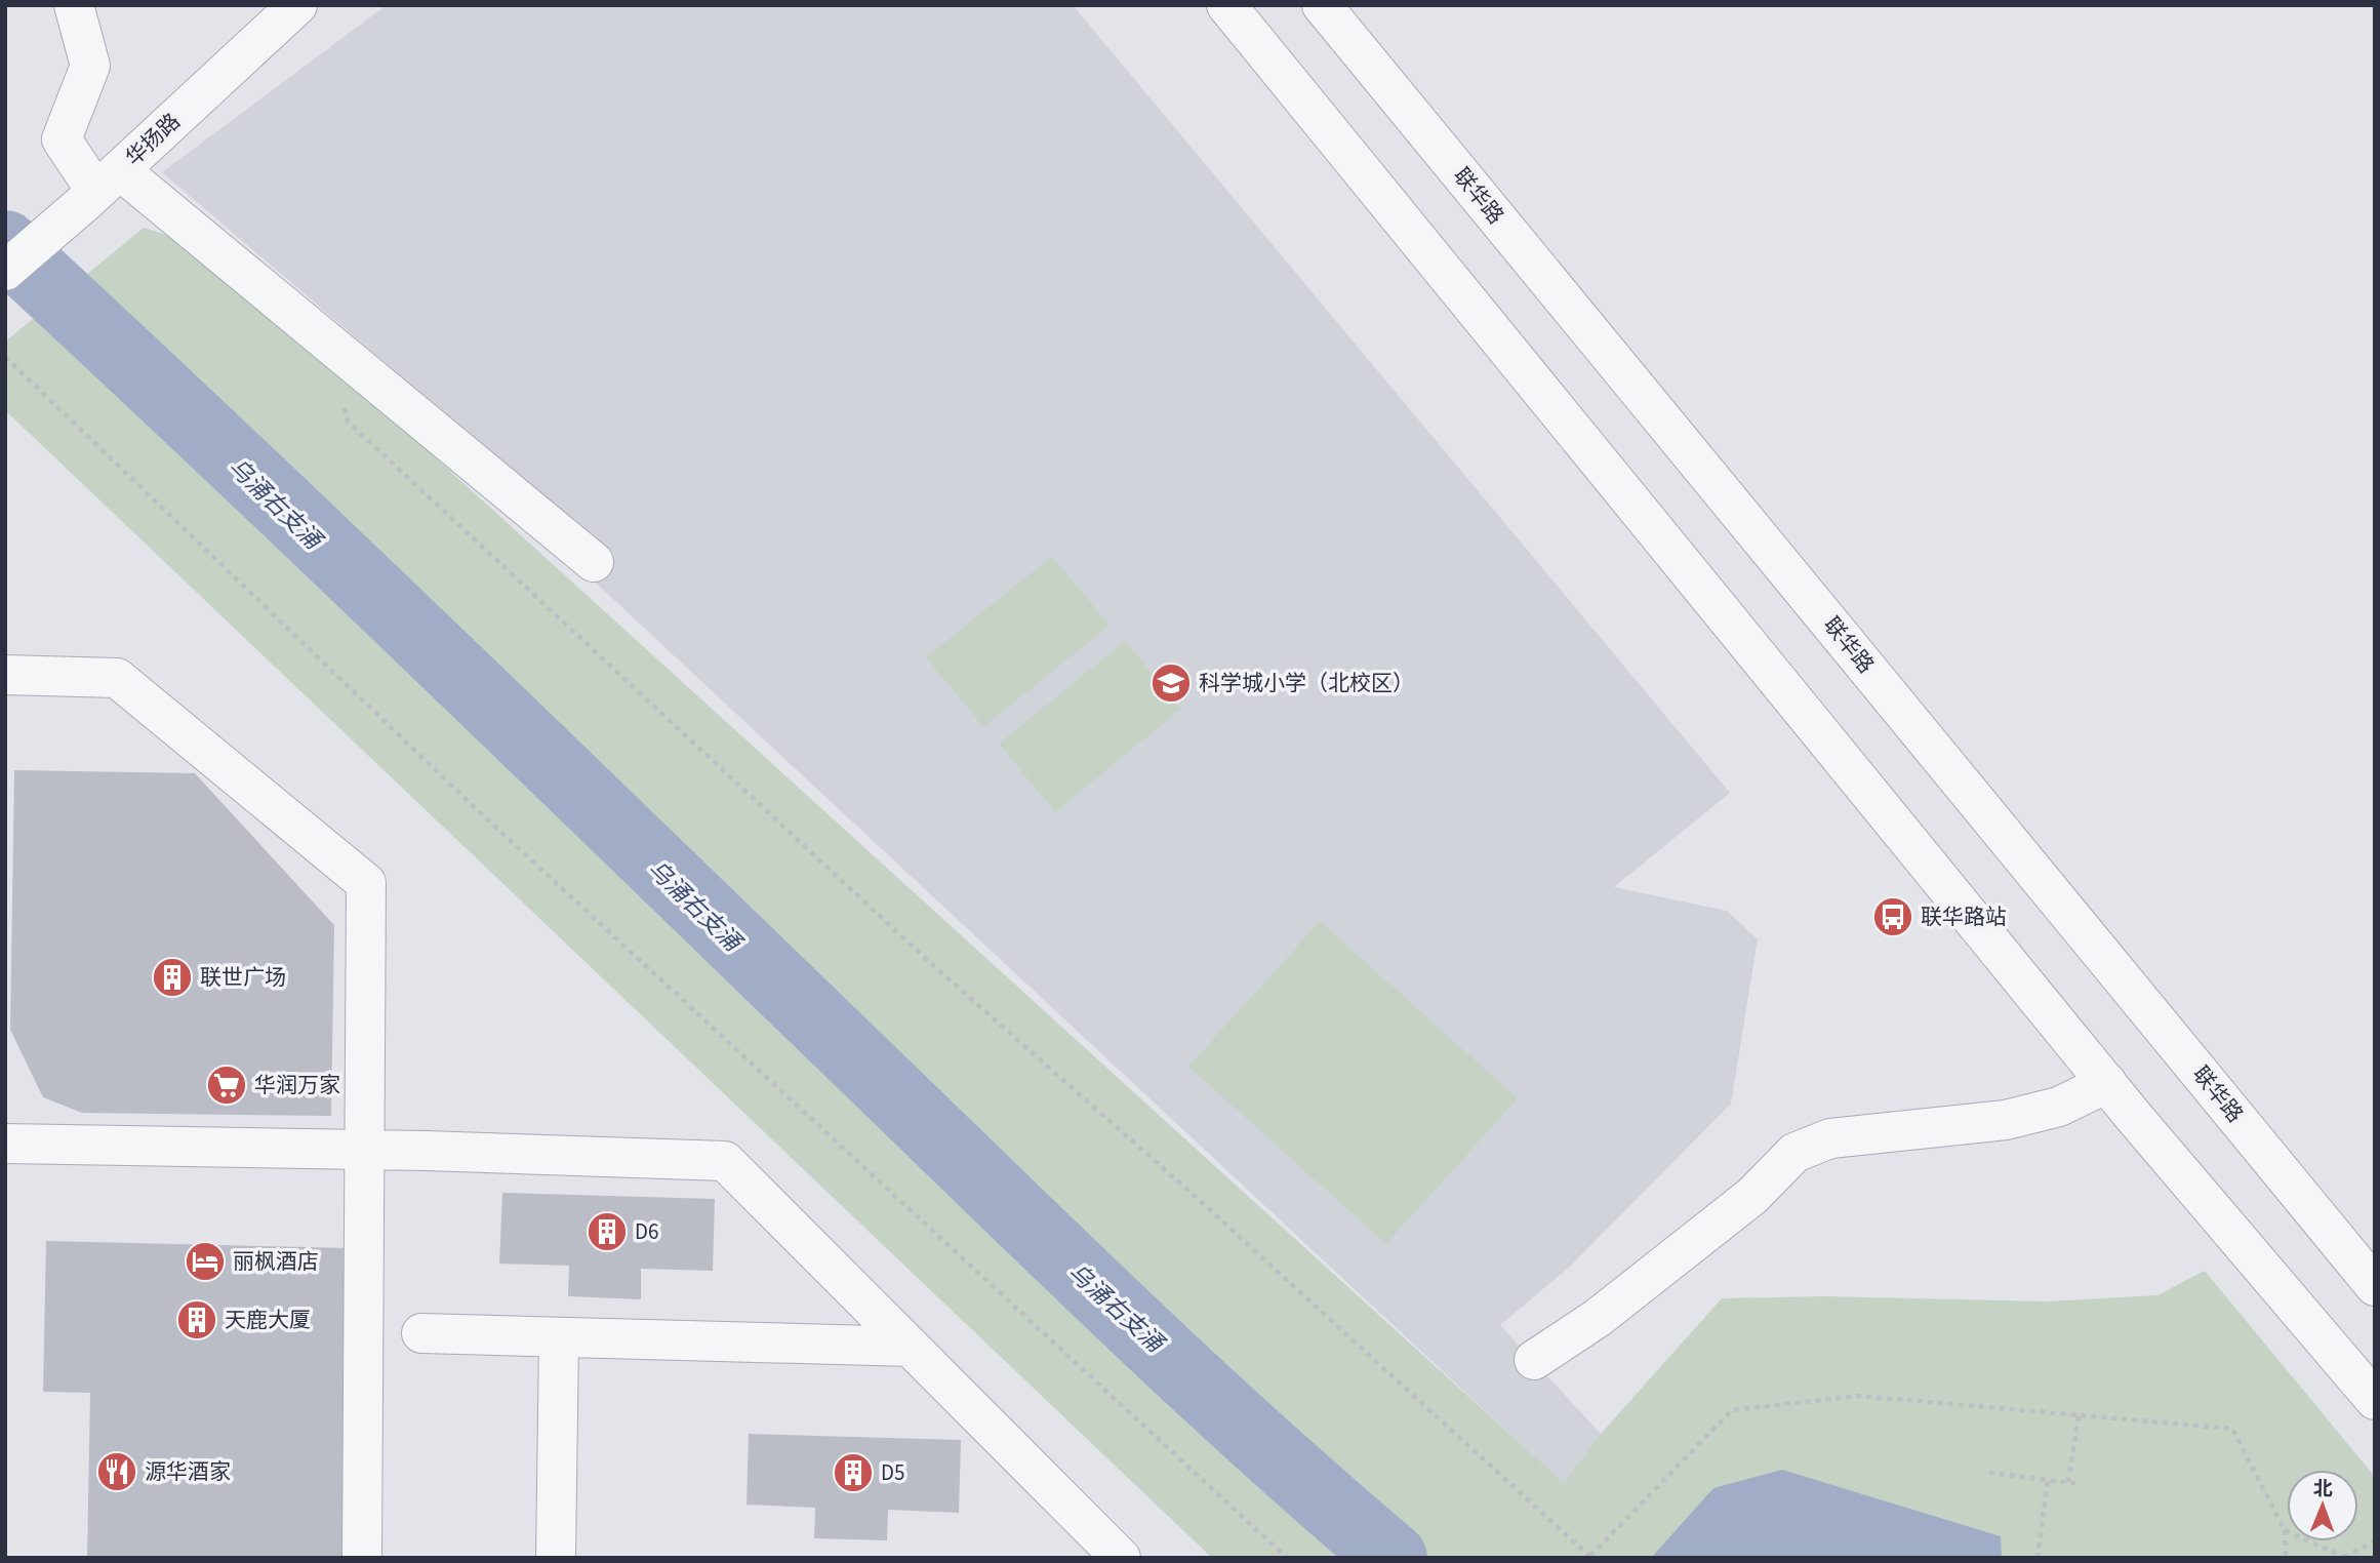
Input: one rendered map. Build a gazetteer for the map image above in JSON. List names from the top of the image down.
{
  "streets": {
    "street": ["华扬路", "联华路"]
  },
  "water": ["乌涌右支涌"],
  "places": {
    "school or university": ["科学城小学（北校区）"],
    "bus stop": ["联华路站"],
    "building": [
      "联世广场",
      "D6",
      "天鹿大厦",
      "D5"
    ],
    "supermarket": ["华润万家"],
    "hotel": ["丽枫酒店"],
    "restaurant": ["源华酒家"]
  },
  "north": "top"
}
